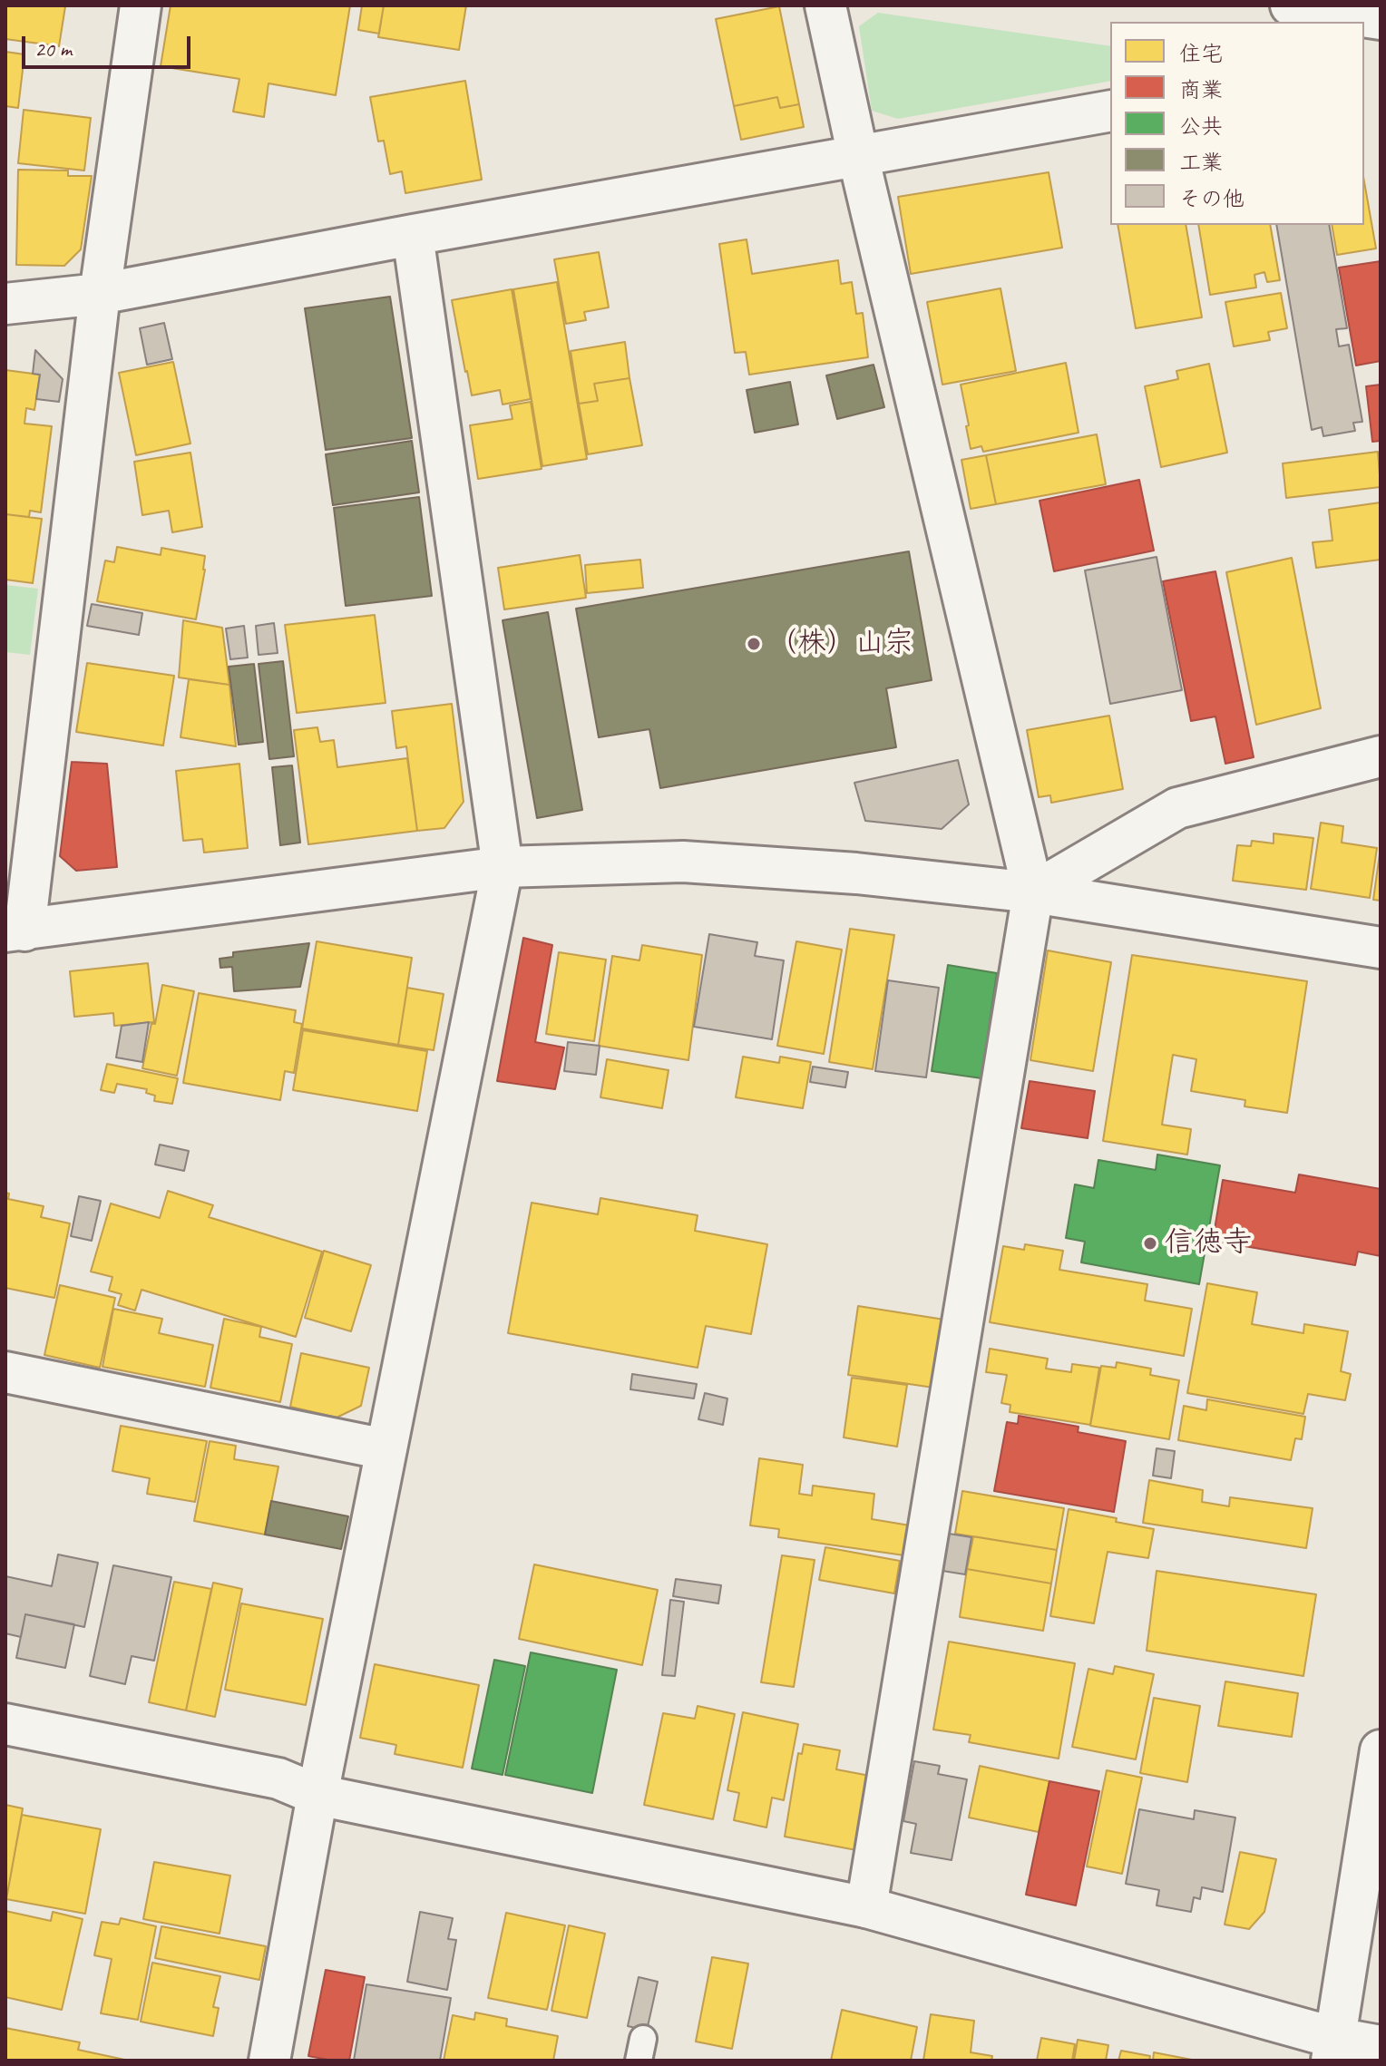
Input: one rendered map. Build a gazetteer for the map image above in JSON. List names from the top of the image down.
{
  "places": ["（株）山宗", "信徳寺"],
  "legend": [
    "住宅",
    "商業",
    "公共",
    "工業",
    "その他"
  ],
  "scale_bar": "20 m"
}
